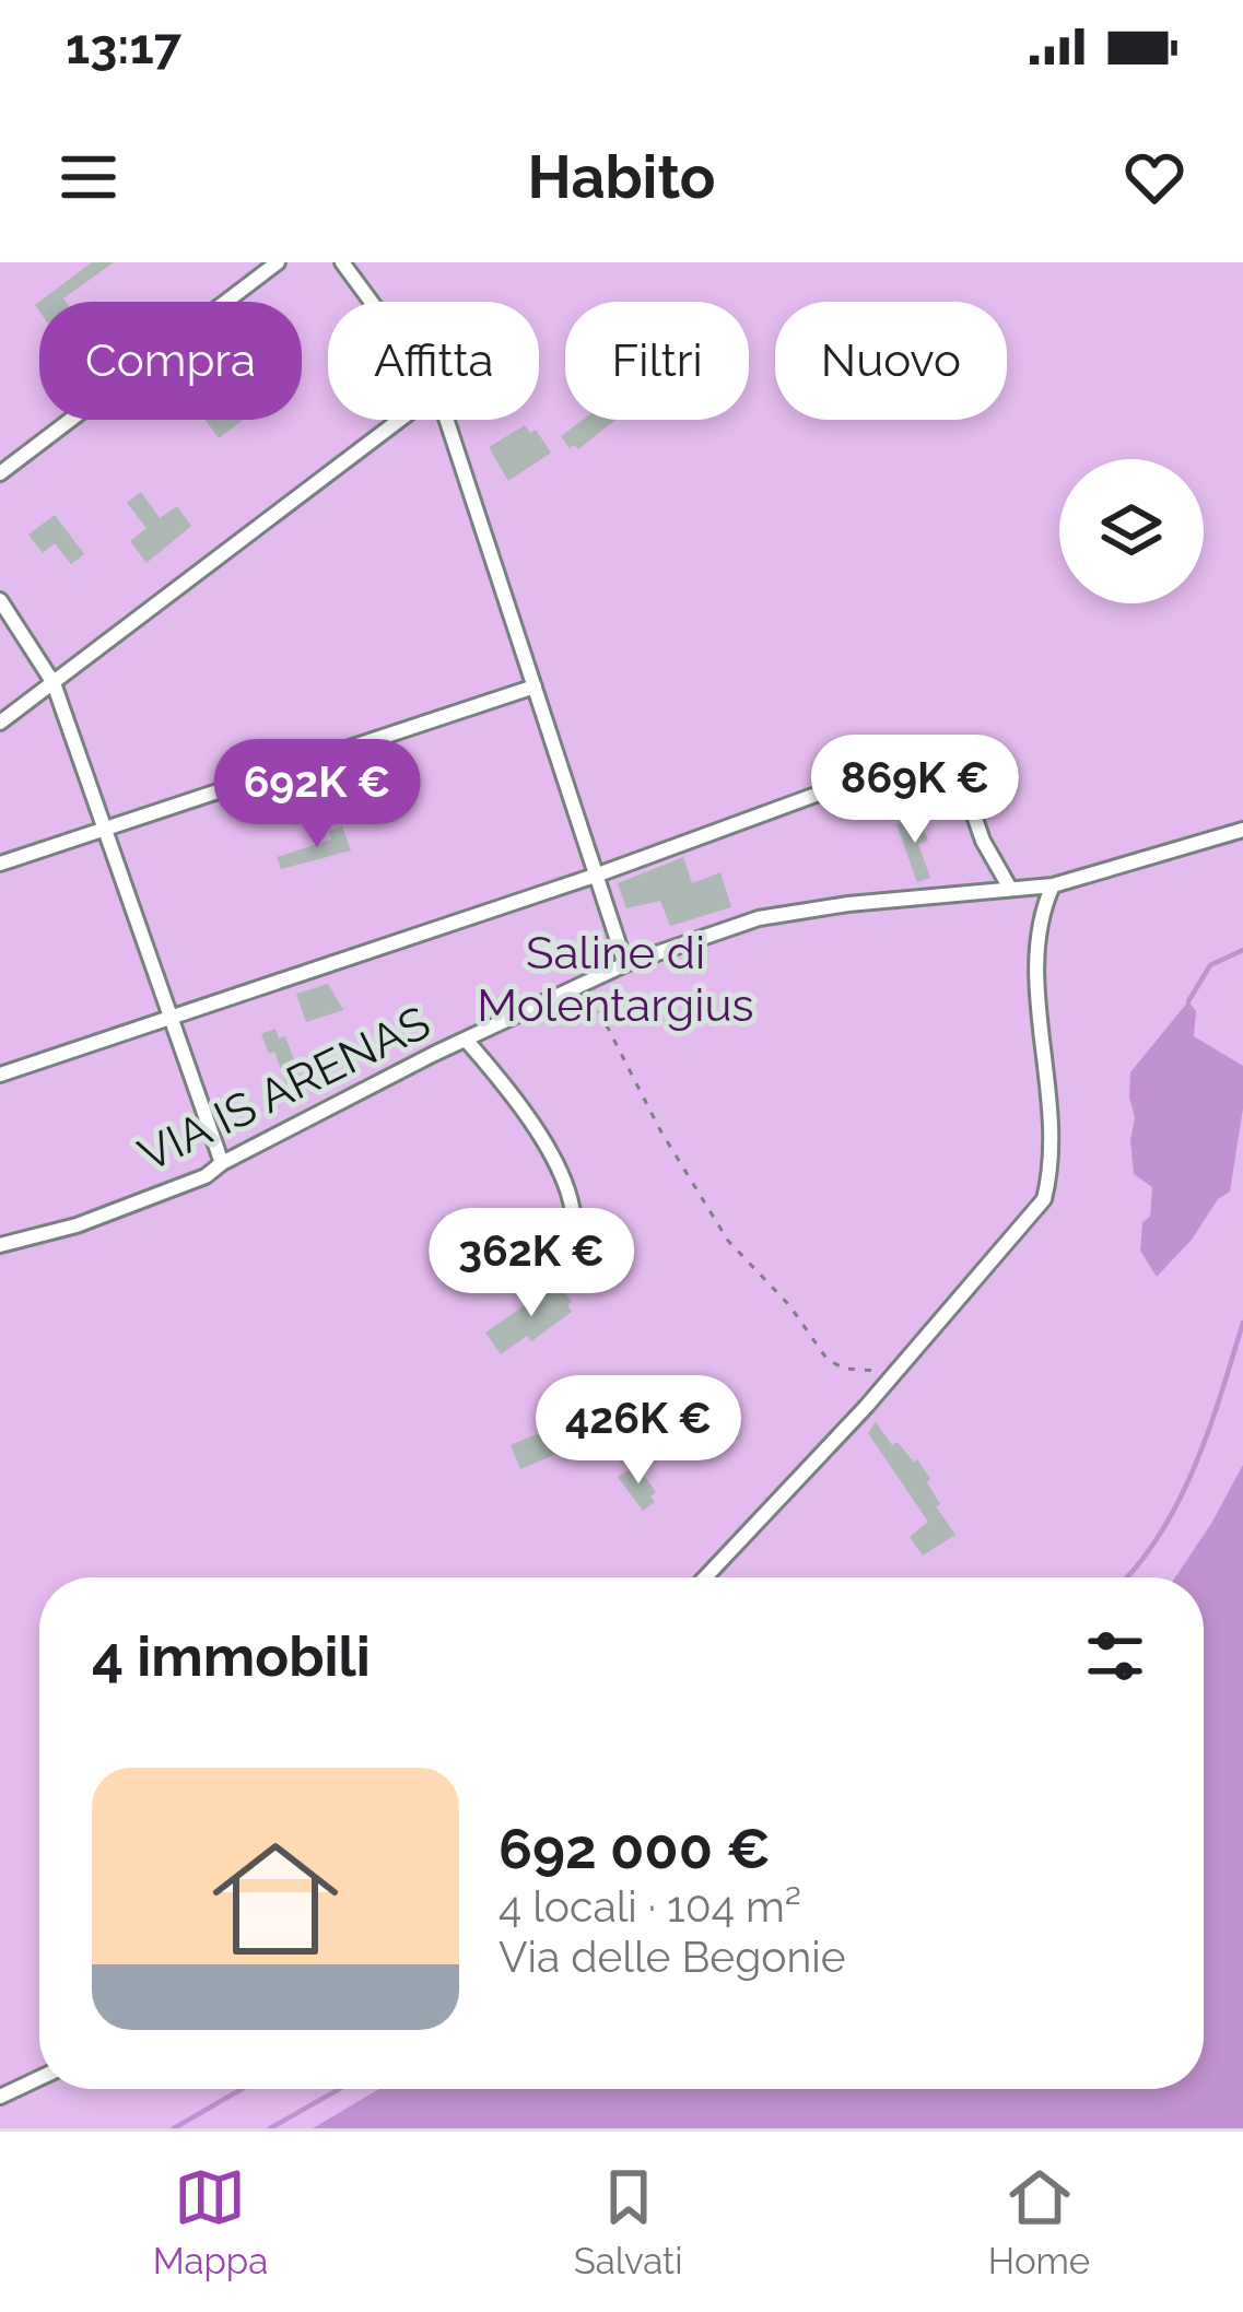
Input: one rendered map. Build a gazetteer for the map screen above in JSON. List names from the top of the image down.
{
  "streets": {
    "street": ["VIA IS ARENAS"]
  },
  "parks": ["Saline di Molentargius"],
  "page": {
    "status": "13:17",
    "header": "Habito",
    "chip": [
      "Compra",
      "Affitta",
      "Filtri",
      "Nuovo"
    ],
    "price": [
      "869K €",
      "692K €",
      "362K €",
      "426K €"
    ],
    "heading": "4 immobili",
    "list": [
      {
        "name": "692 000 €",
        "note": "4 locali · 104 m² · Via delle Begonie"
      }
    ],
    "tabs": ["Mappa", "Salvati", "Home"]
  }
}
